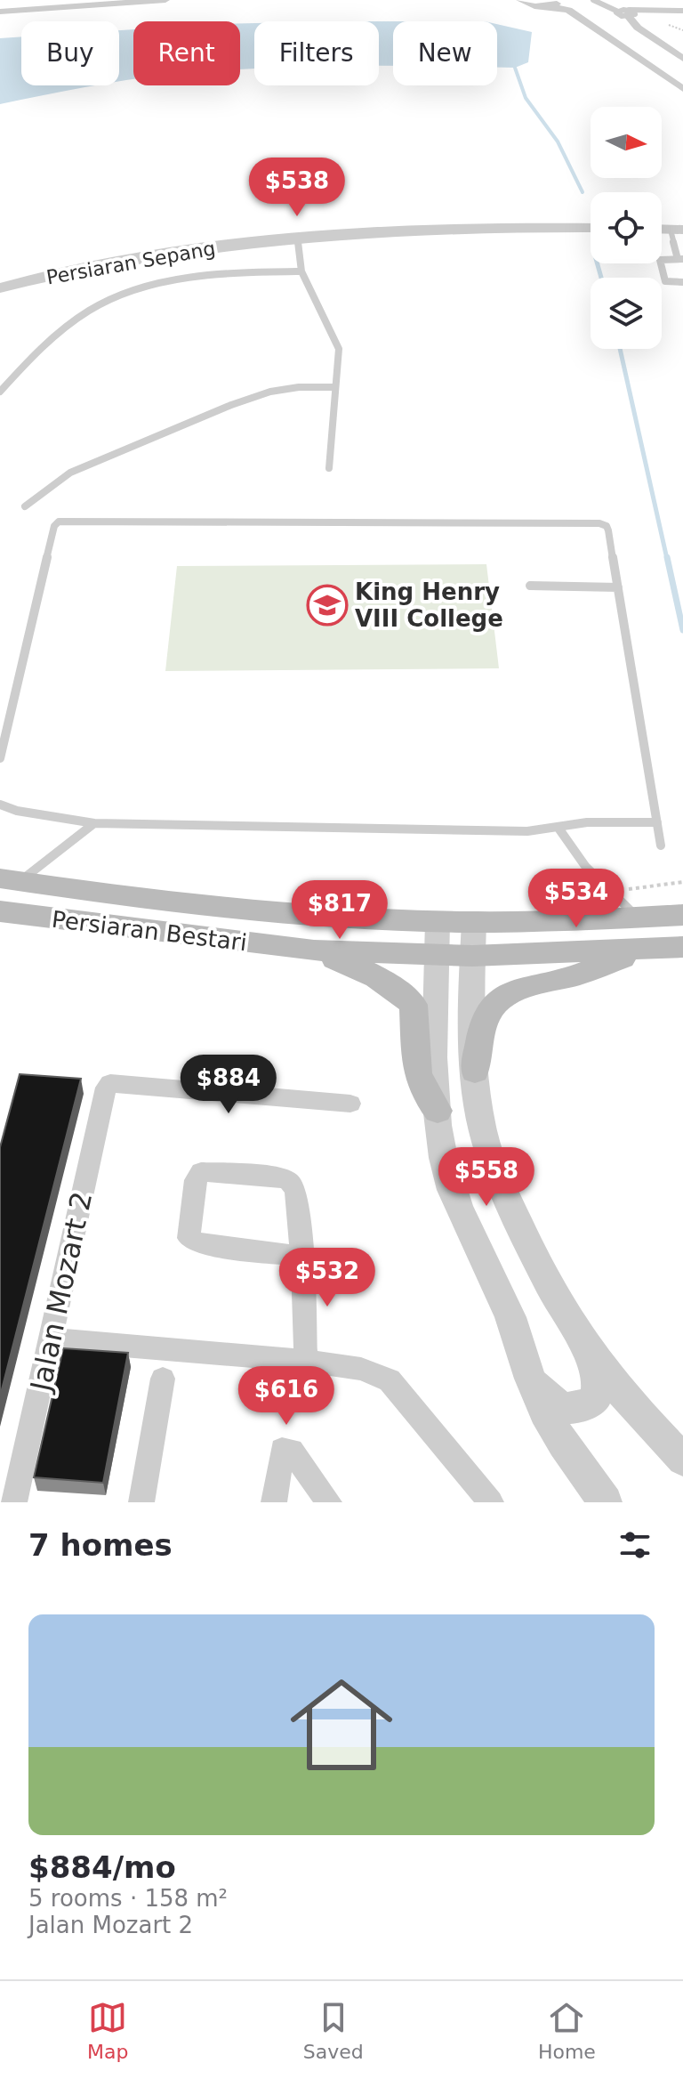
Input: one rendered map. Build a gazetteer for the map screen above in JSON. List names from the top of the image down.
{
  "streets": {
    "main road": ["Persiaran Bestari"],
    "street": ["Persiaran Sepang", "Jalan Mozart 2"]
  },
  "places": {
    "school or university": ["King Henry VIII College"]
  },
  "north": "right",
  "page": {
    "chip": [
      "Buy",
      "Rent",
      "Filters",
      "New"
    ],
    "price": [
      "$538",
      "$534",
      "$817",
      "$884",
      "$558",
      "$532",
      "$616"
    ],
    "heading": "7 homes",
    "list": [
      {
        "name": "$884/mo",
        "note": "5 rooms · 158 m² · Jalan Mozart 2"
      }
    ],
    "tabs": ["Map", "Saved", "Home"]
  }
}
